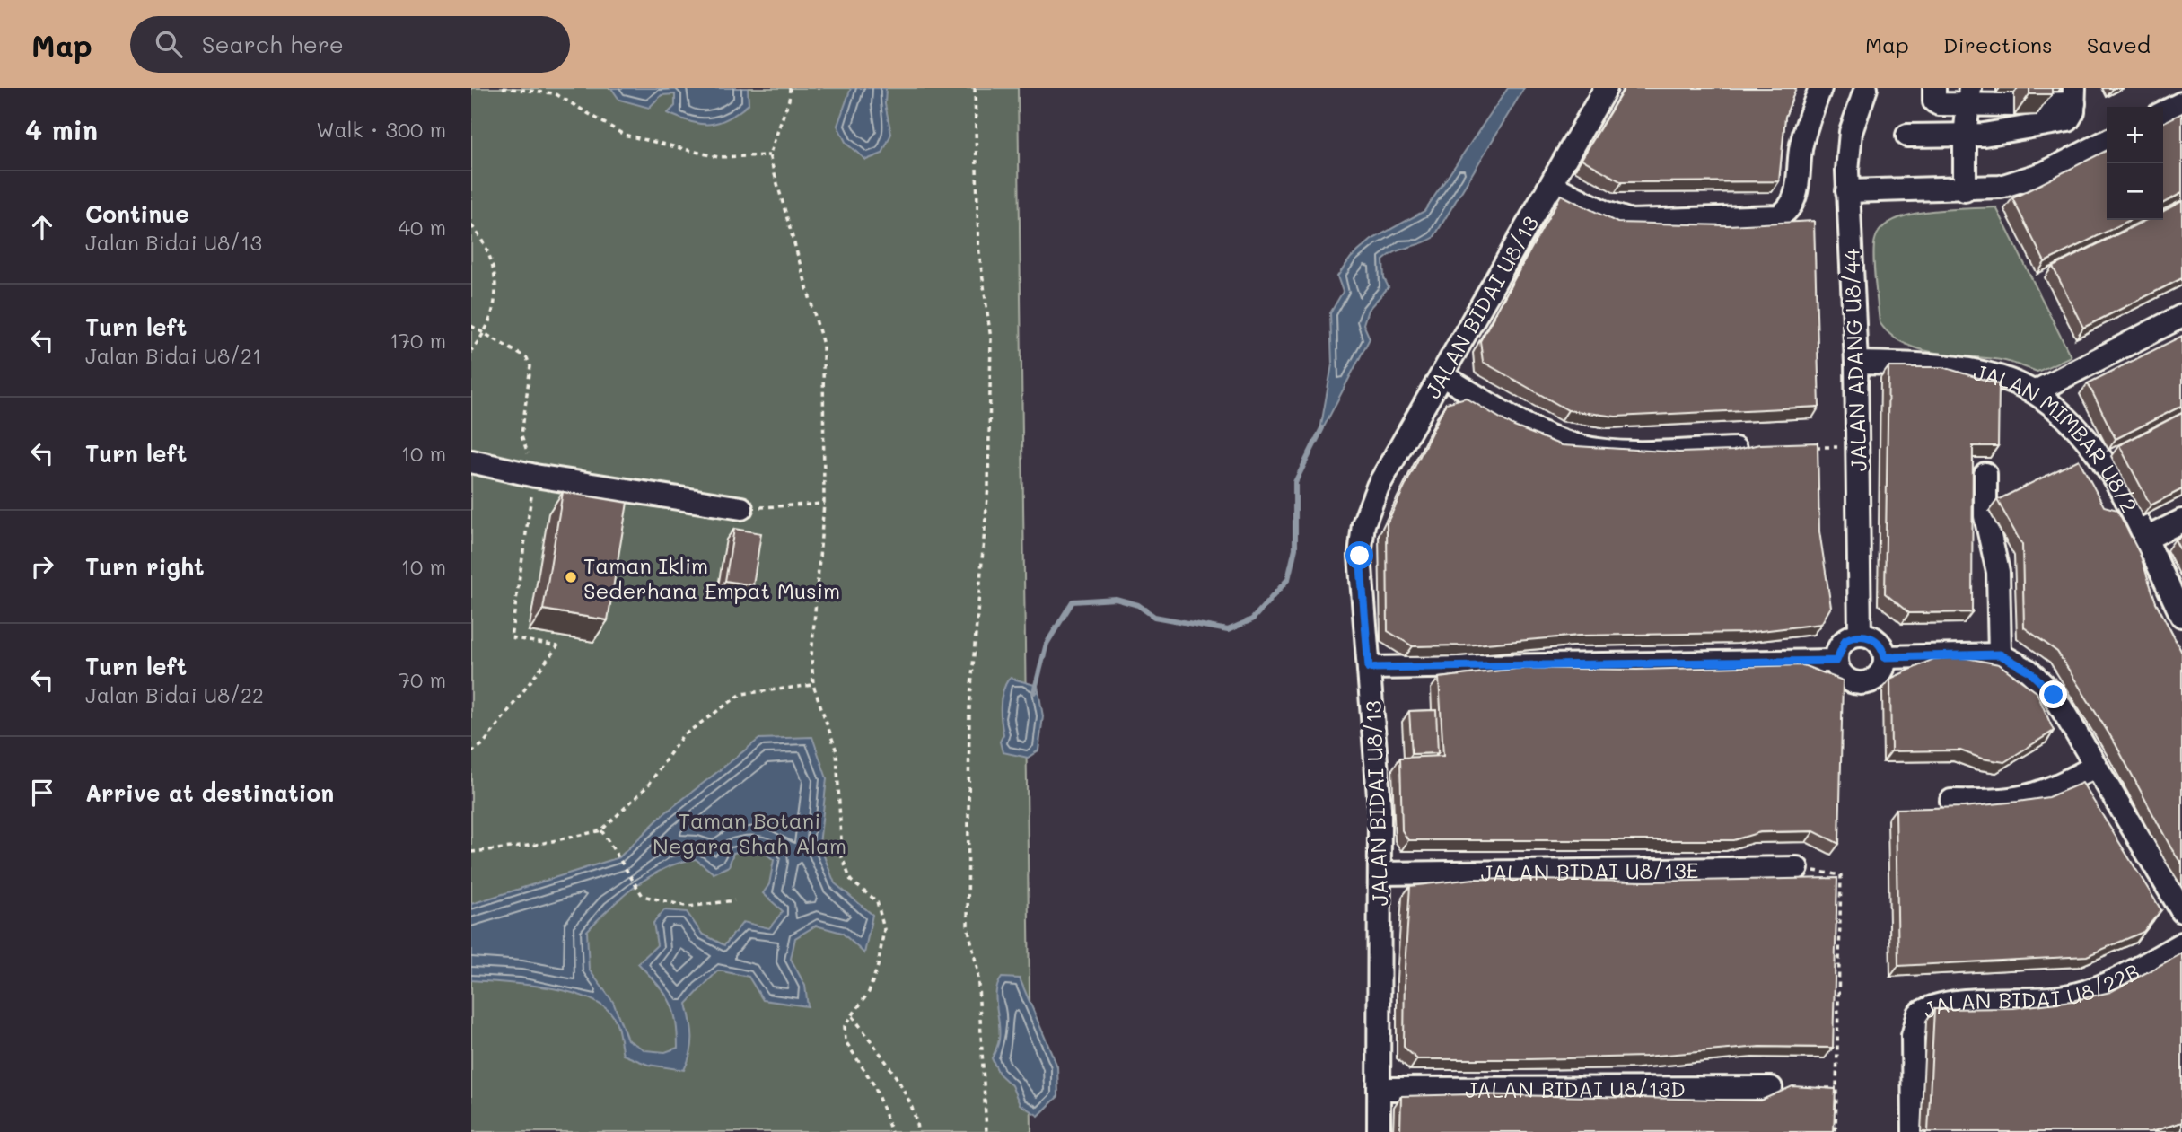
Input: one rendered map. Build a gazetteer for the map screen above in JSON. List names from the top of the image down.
{
  "streets": {
    "street": [
      "JALAN BIDAI U8/13",
      "JALAN ADANG U8/44",
      "JALAN MIMBAR U8/2",
      "JALAN BIDAI U8/13E",
      "JALAN BIDAI U8/22B",
      "JALAN BIDAI U8/13D"
    ]
  },
  "crossings": [
    ["JALAN BIDAI U8/13", "JALAN BIDAI U8/13E"],
    ["JALAN BIDAI U8/13", "JALAN BIDAI U8/13D"],
    ["JALAN ADANG U8/44", "JALAN MIMBAR U8/2"]
  ],
  "parks": ["Taman Botani Negara Shah Alam"],
  "places": ["Taman Iklim Sederhana Empat Musim"],
  "page": {
    "header": "Map",
    "search": "Search here",
    "nav": ["Map", "Directions", "Saved"],
    "heading": ["4 min", "Walk · 300 m"],
    "map_buttons": ["+", "−"],
    "list": [
      ["Continue", "Jalan Bidai U8/13", "40 m"],
      ["Turn left", "Jalan Bidai U8/21", "170 m"],
      ["Turn left", "10 m"],
      ["Turn right", "10 m"],
      ["Turn left", "Jalan Bidai U8/22", "70 m"],
      "Arrive at destination"
    ]
  }
}
